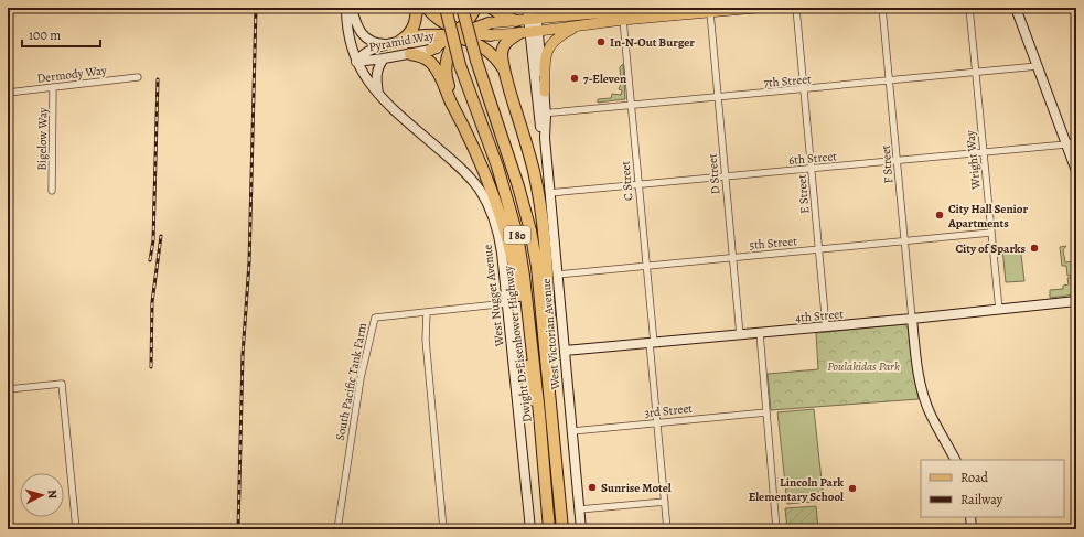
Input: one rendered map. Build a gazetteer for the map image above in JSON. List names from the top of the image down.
{
  "streets": {
    "highway": ["I 80", "Dwight D. Eisenhower Highway"],
    "street": [
      "Pyramid Way",
      "Dermody Way",
      "7th Street",
      "Bigelow Way",
      "6th Street",
      "Wright Way",
      "F Street",
      "D Street",
      "C Street",
      "E Street",
      "5th Street",
      "West Nugget Avenue",
      "4th Street",
      "West Victorian Avenue",
      "South Pacific Tank Farm",
      "3rd Street"
    ]
  },
  "crossings": [
    ["Pyramid Way", "West Nugget Avenue"],
    ["Dermody Way", "Bigelow Way"],
    ["7th Street", "Wright Way"],
    ["7th Street", "F Street"],
    ["7th Street", "D Street"],
    ["7th Street", "C Street"],
    ["7th Street", "E Street"],
    ["7th Street", "West Victorian Avenue"],
    ["6th Street", "Wright Way"],
    ["6th Street", "F Street"],
    ["6th Street", "D Street"],
    ["6th Street", "C Street"],
    ["6th Street", "E Street"],
    ["6th Street", "West Victorian Avenue"],
    ["Wright Way", "5th Street"],
    ["Wright Way", "4th Street"],
    ["F Street", "5th Street"],
    ["F Street", "4th Street"],
    ["D Street", "5th Street"],
    ["D Street", "4th Street"],
    ["C Street", "5th Street"],
    ["C Street", "4th Street"],
    ["C Street", "3rd Street"],
    ["E Street", "5th Street"],
    ["E Street", "4th Street"],
    ["5th Street", "West Victorian Avenue"],
    ["West Nugget Avenue", "South Pacific Tank Farm"],
    ["4th Street", "West Victorian Avenue"],
    ["West Victorian Avenue", "3rd Street"]
  ],
  "parks": ["Poulakidas Park"],
  "places": [
    "In-N-Out Burger",
    "7-Eleven",
    "City Hall Senior Apartments",
    "City of Sparks",
    "Sunrise Motel",
    "Lincoln Park Elementary School"
  ],
  "legend": ["Road", "Railway"],
  "scale_bar": "100 m",
  "north": "right"
}
